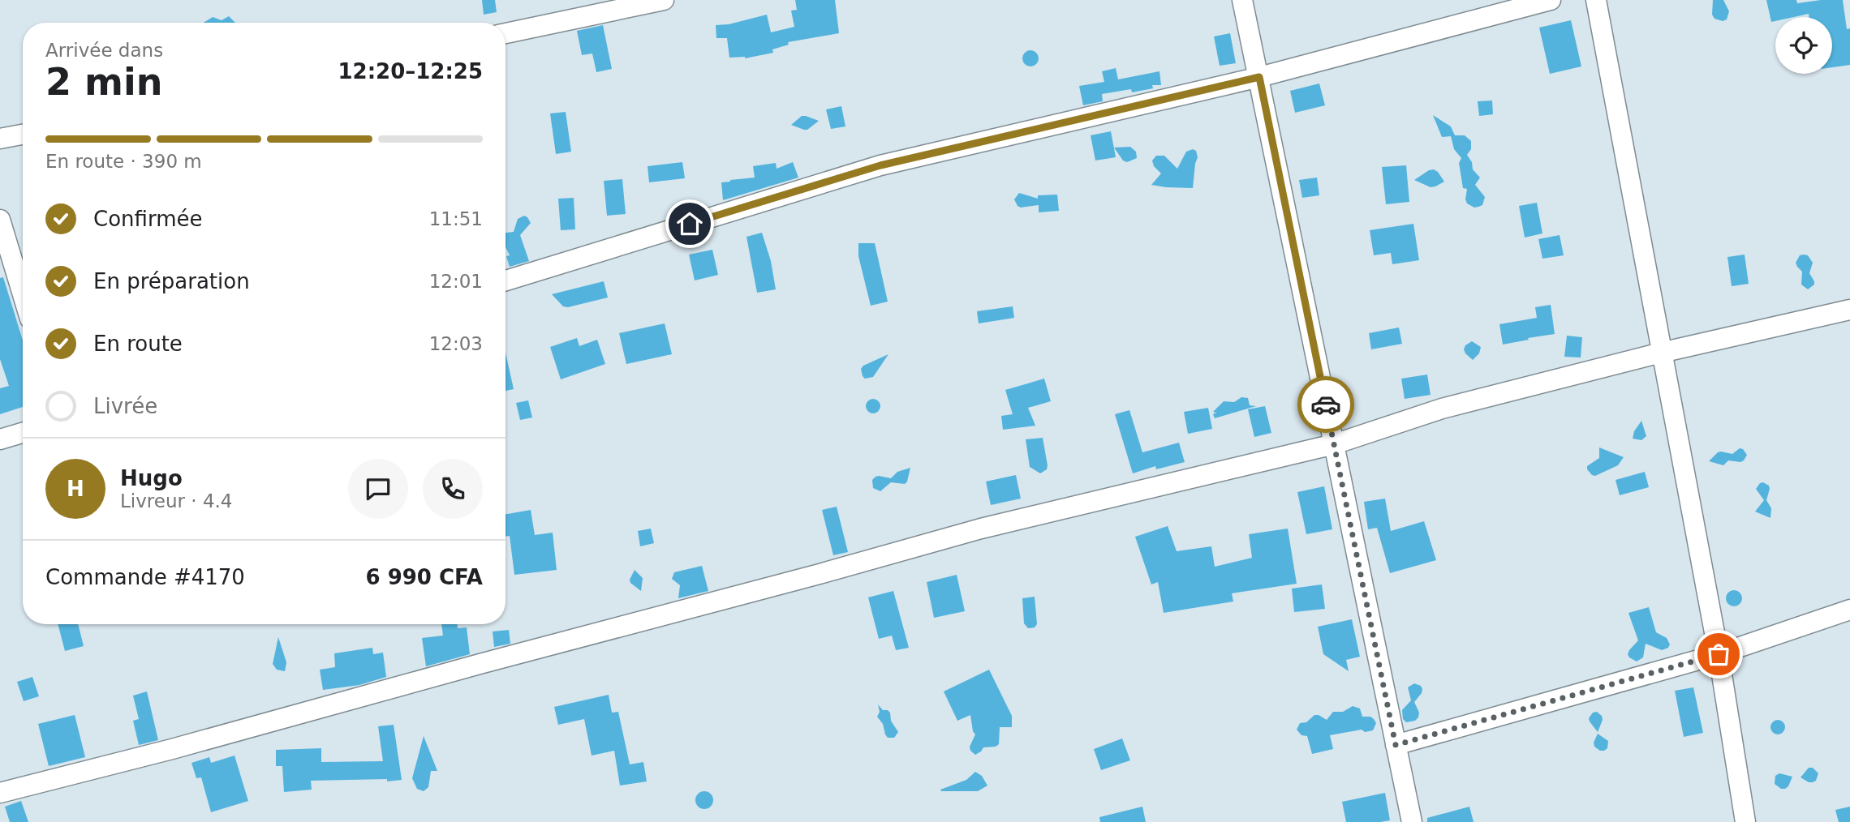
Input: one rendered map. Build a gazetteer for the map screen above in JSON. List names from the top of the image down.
{
  "page": {
    "heading": ["2 min", "Arrivée dans", "12:20–12:25"],
    "panel": [
      "Hugo",
      "Livreur · 4.4",
      "Commande #4170",
      "6 990 CFA"
    ],
    "bar": "En route · 390 m",
    "list": [
      ["Confirmée", "11:51"],
      ["En préparation", "12:01"],
      ["En route", "12:03"],
      "Livrée"
    ],
    "round": "H"
  }
}
